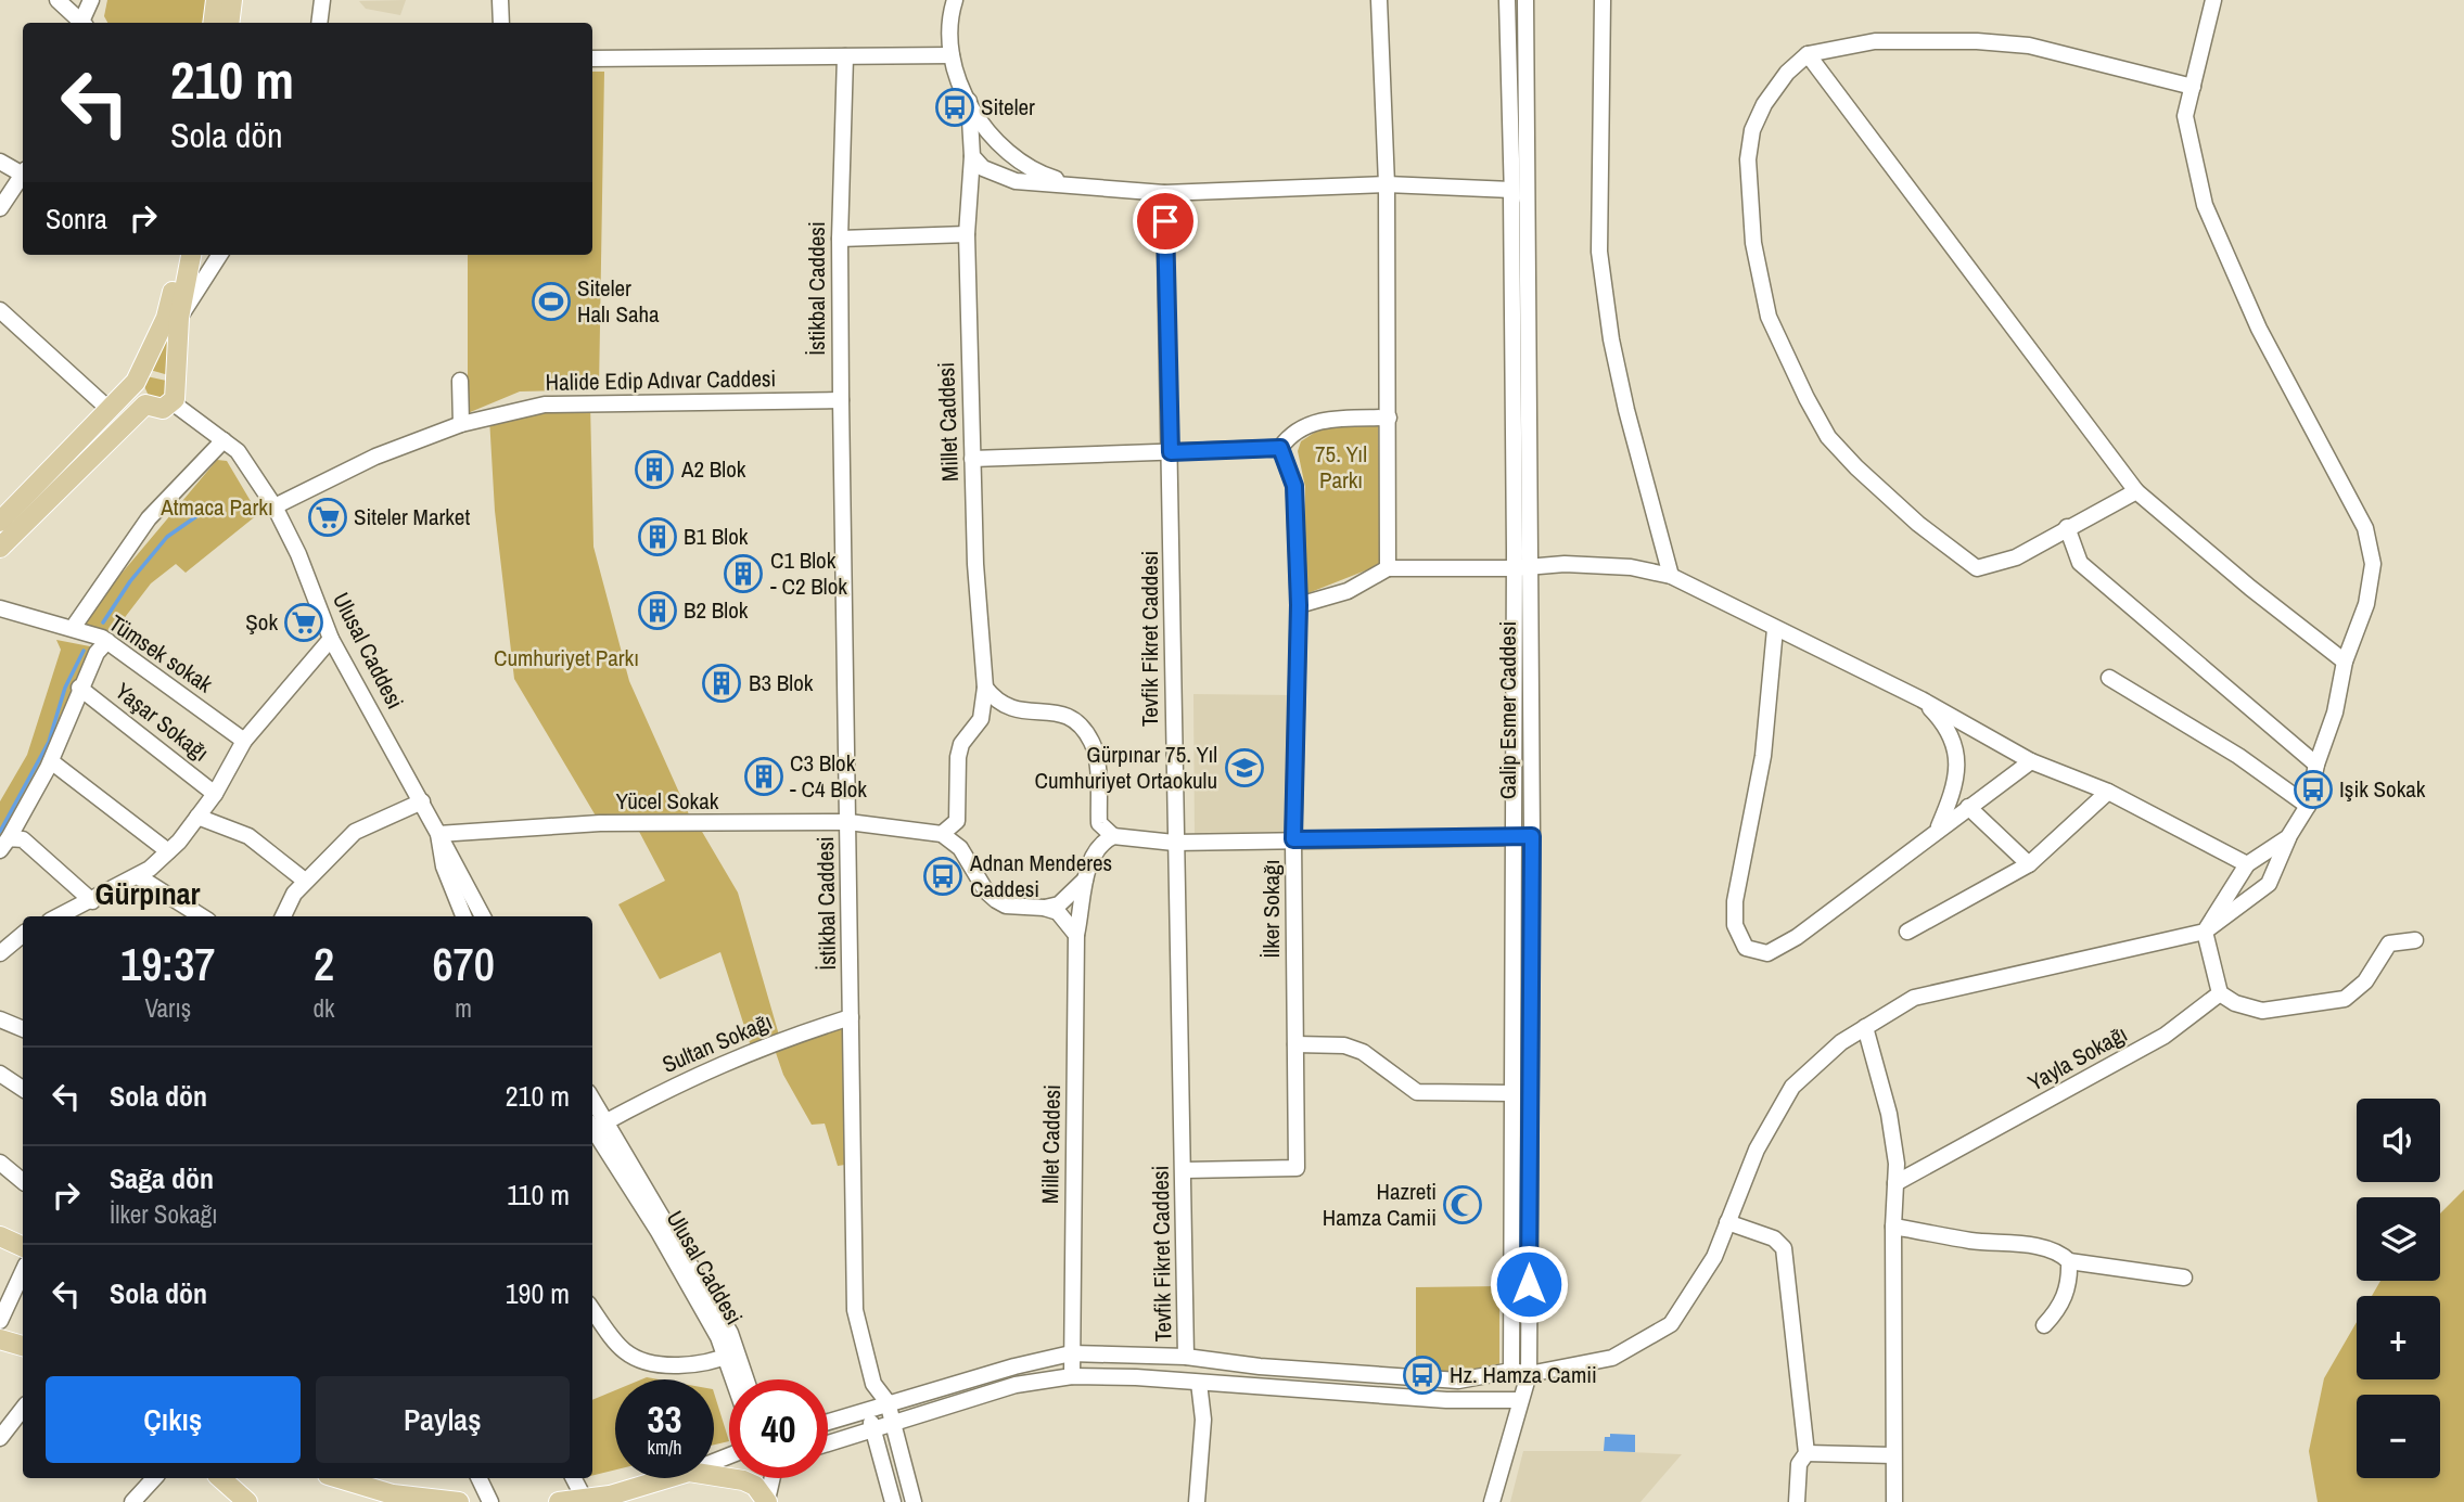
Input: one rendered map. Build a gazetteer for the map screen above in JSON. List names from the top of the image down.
{
  "streets": {
    "street": [
      "İstikbal Caddesi",
      "Halide Edip Adıvar Caddesi",
      "Millet Caddesi",
      "Tevfik Fikret Caddesi",
      "Ulusal Caddesi",
      "Tümsek sokak",
      "Galip Esmer Caddesi",
      "Yaşar Sokağı",
      "Yücel Sokak",
      "İlker Sokağı",
      "Sultan Sokağı",
      "Yayla Sokağı"
    ]
  },
  "crossings": [
    ["İstikbal Caddesi", "Halide Edip Adıvar Caddesi"],
    ["İstikbal Caddesi", "Yücel Sokak"],
    ["İstikbal Caddesi", "Sultan Sokağı"],
    ["Halide Edip Adıvar Caddesi", "Ulusal Caddesi"],
    ["Tevfik Fikret Caddesi", "İlker Sokağı"],
    ["Ulusal Caddesi", "Yücel Sokak"]
  ],
  "districts": ["Gürpınar"],
  "parks": ["75. Yıl Parkı", "Atmaca Parkı", "Cumhuriyet Parkı"],
  "places": {
    "bus stop": [
      "Siteler",
      "Işik Sokak",
      "Adnan Menderes Caddesi",
      "Hz. Hamza Camii"
    ],
    "sports": ["Siteler Halı Saha"],
    "building": [
      "A2 Blok",
      "B1 Blok",
      "C1 Blok - C2 Blok",
      "B2 Blok",
      "B3 Blok",
      "C3 Blok - C4 Blok"
    ],
    "supermarket": ["Siteler Market", "Şok"],
    "school or university": ["Gürpınar 75. Yıl Cumhuriyet Ortaokulu"],
    "mosque": ["Hazreti Hamza Camii"]
  },
  "page": {
    "turn": ["210 m", "Sola dön"],
    "then": "Sonra",
    "eta": [
      "19:37",
      "Varış",
      "2",
      "dk",
      "670",
      "m"
    ],
    "list": [
      {
        "name": "Sola dön",
        "value": "210 m"
      },
      {
        "name": "Sağa dön",
        "note": "İlker Sokağı",
        "value": "110 m"
      },
      {
        "name": "Sola dön",
        "value": "190 m"
      }
    ],
    "map_buttons": ["+", "−"],
    "buttons": ["Çıkış", "Paylaş"],
    "speed": "33 km/h",
    "limit": "40"
  }
}
